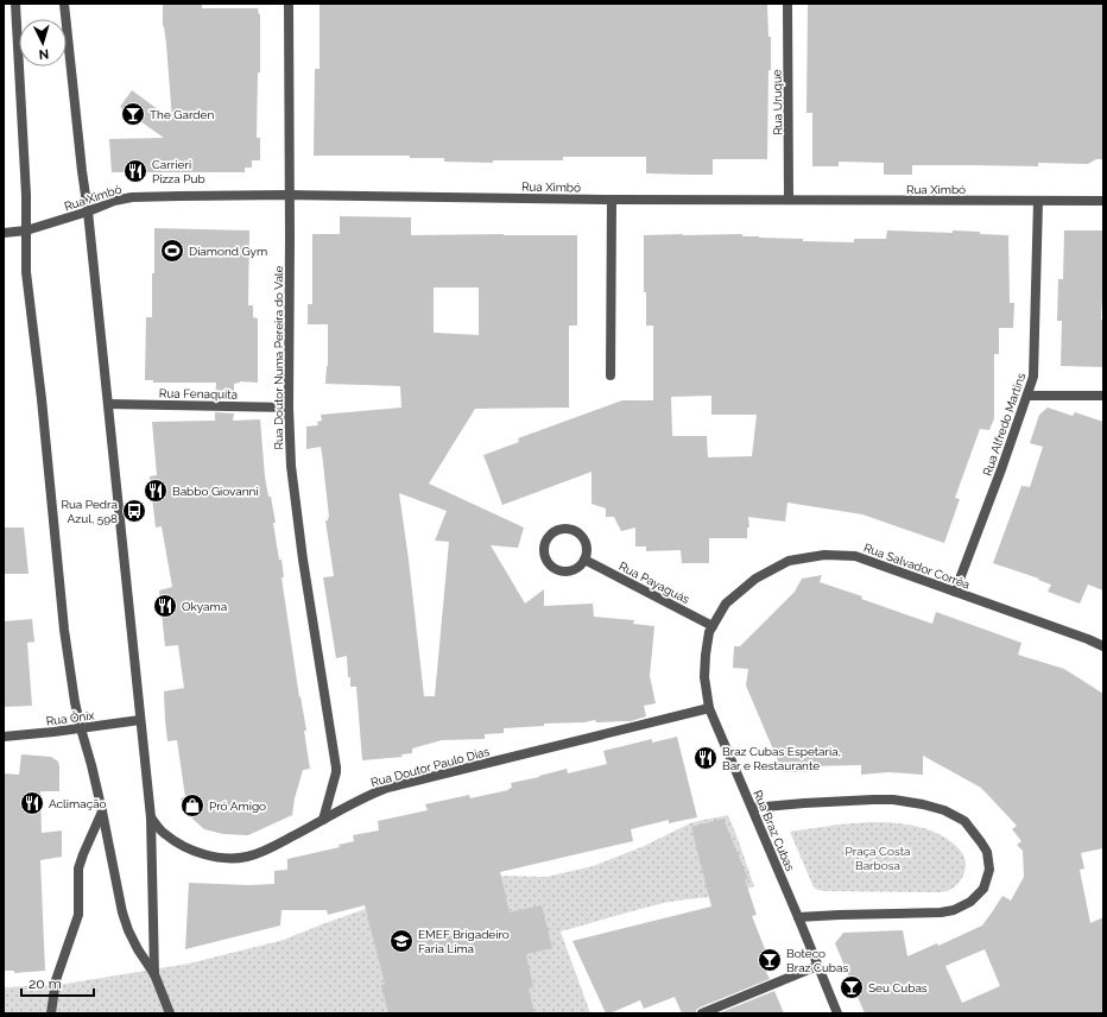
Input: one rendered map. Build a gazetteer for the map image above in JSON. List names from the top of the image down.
{
  "streets": {
    "street": [
      "Rua Uruque",
      "Rua Ximbó",
      "Rua Doutor Numa Pereira do Vale",
      "Rua Fenaquita",
      "Rua Alfredo Martins",
      "Rua Salvador Corrêa",
      "Rua Payaguás",
      "Rua Ônix",
      "Rua Doutor Paulo Dias",
      "Rua Braz Cubas"
    ]
  },
  "crossings": [
    ["Rua Uruque", "Rua Ximbó"],
    ["Rua Ximbó", "Rua Doutor Numa Pereira do Vale"],
    ["Rua Ximbó", "Rua Alfredo Martins"],
    ["Rua Doutor Numa Pereira do Vale", "Rua Fenaquita"],
    ["Rua Doutor Numa Pereira do Vale", "Rua Doutor Paulo Dias"],
    ["Rua Alfredo Martins", "Rua Salvador Corrêa"],
    ["Rua Salvador Corrêa", "Rua Payaguás"],
    ["Rua Salvador Corrêa", "Rua Braz Cubas"],
    ["Rua Payaguás", "Rua Braz Cubas"],
    ["Rua Doutor Paulo Dias", "Rua Braz Cubas"]
  ],
  "parks": ["Praça Costa Barbosa"],
  "places": {
    "bar": ["The Garden", "Boteco Braz Cubas", "Seu Cubas"],
    "restaurant": [
      "Carrieri Pizza Pub",
      "Babbo Giovanni",
      "Okyama",
      "Braz Cubas Espetaria, Bar e Restaurante",
      "Aclimação"
    ],
    "sports": ["Diamond Gym"],
    "bus stop": ["Rua Pedra Azul, 598"],
    "shop": ["Pró Amigo"],
    "school or university": ["EMEF Brigadeiro Faria Lima"]
  },
  "scale_bar": "20 m",
  "north": "bottom"
}
